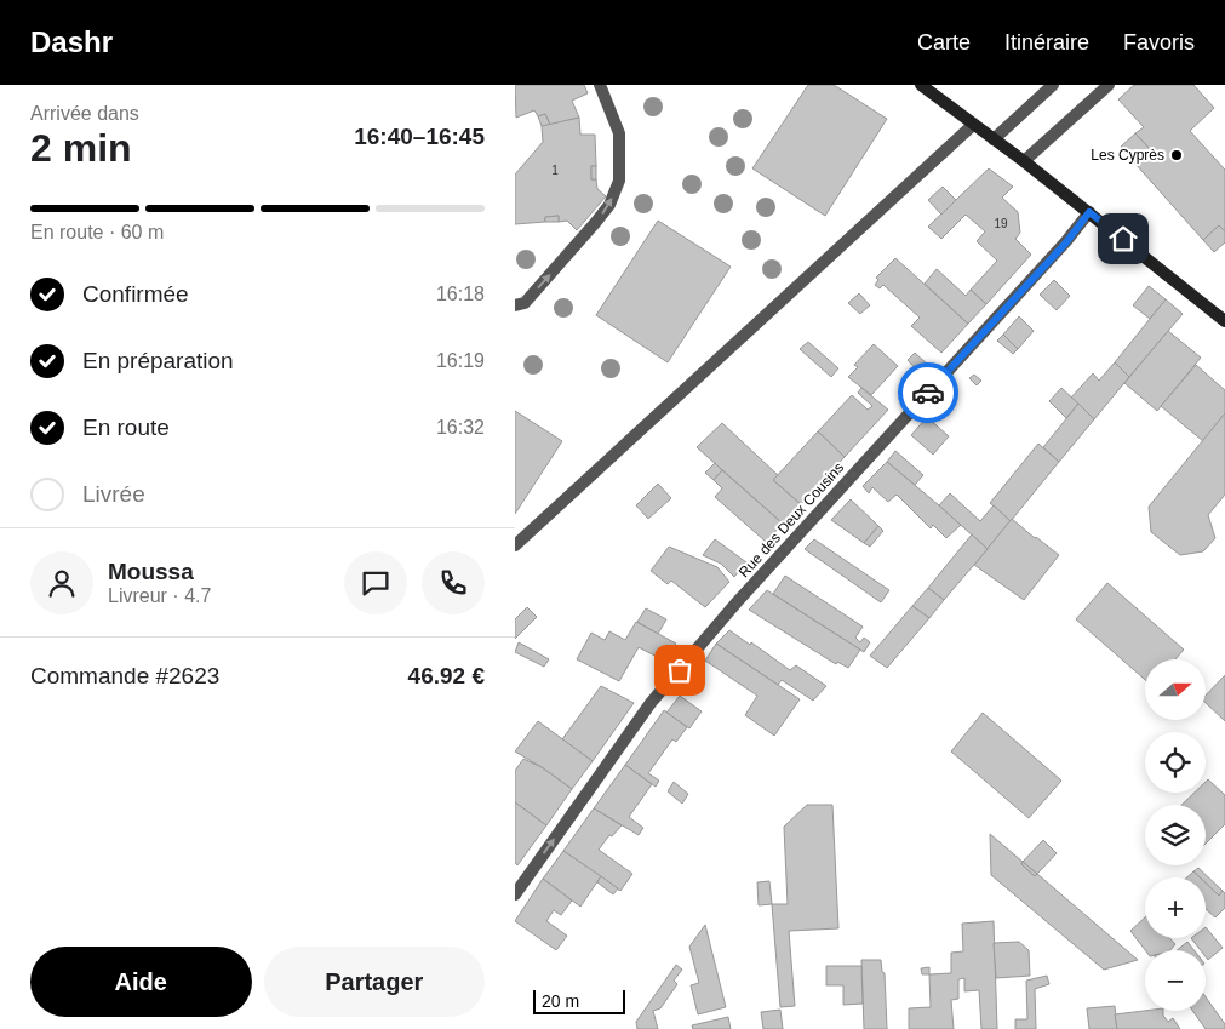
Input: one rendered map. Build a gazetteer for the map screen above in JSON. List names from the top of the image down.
{
  "streets": {
    "street": ["Rue des Deux Cousins"]
  },
  "one_way": ["Rue des Deux Cousins"],
  "places": ["Les Cyprès"],
  "house_numbers": ["1", "19"],
  "scale_bar": "20 m",
  "north": "right",
  "page": {
    "header": "Dashr",
    "nav": ["Carte", "Itinéraire", "Favoris"],
    "heading": ["2 min", "Arrivée dans", "16:40–16:45"],
    "panel": [
      "Moussa",
      "Livreur · 4.7",
      "Commande #2623",
      "46.92 €"
    ],
    "bar": "En route · 60 m",
    "list": [
      ["Confirmée", "16:18"],
      ["En préparation", "16:19"],
      ["En route", "16:32"],
      "Livrée"
    ],
    "map_buttons": ["+", "−"],
    "buttons": ["Aide", "Partager"],
    "scale": "20 m"
  }
}
